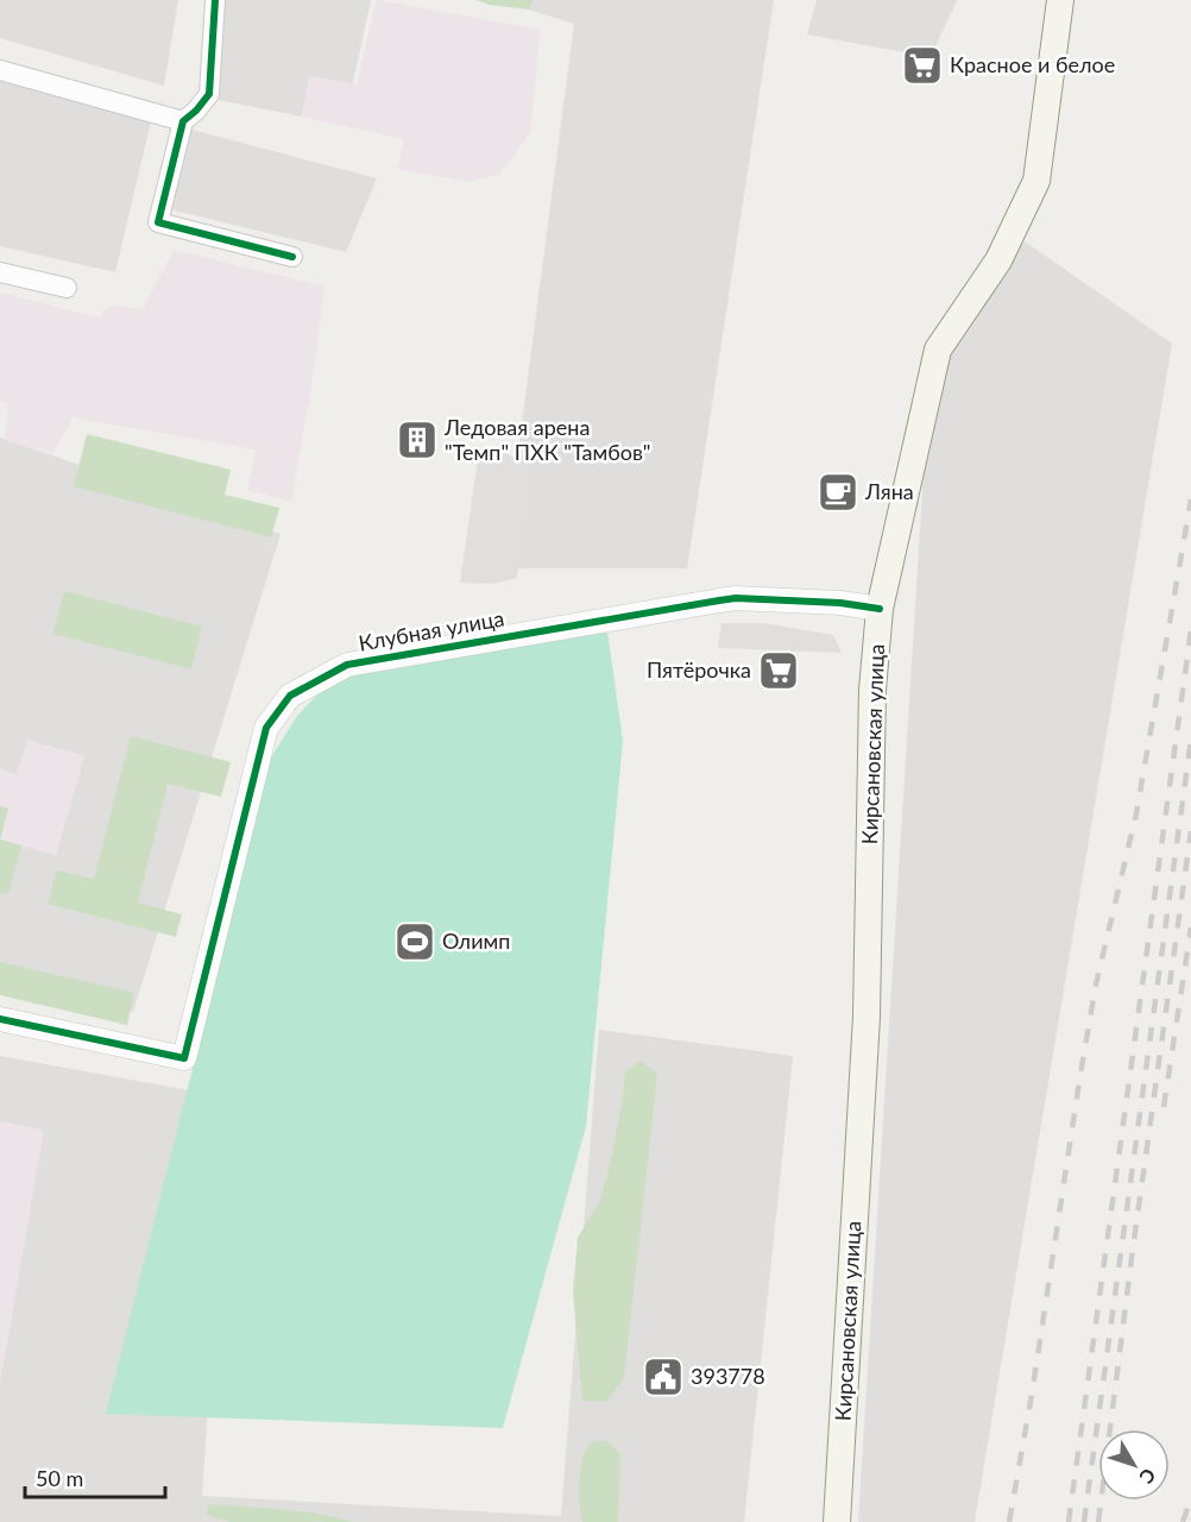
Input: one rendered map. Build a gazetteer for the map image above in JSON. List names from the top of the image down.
{
  "streets": {
    "main road": ["Кирсановская улица"],
    "street": ["Клубная улица"]
  },
  "crossings": [
    ["Клубная улица", "Кирсановская улица"]
  ],
  "places": {
    "supermarket": ["Красное и белое", "Пятёрочка"],
    "building": ["Ледовая арена \"Темп\" ПХК \"Тамбов\""],
    "cafe": ["Ляна"],
    "sports": ["Олимп"],
    "public building": ["393778"]
  },
  "scale_bar": "50 m",
  "north": "bottom right"
}
